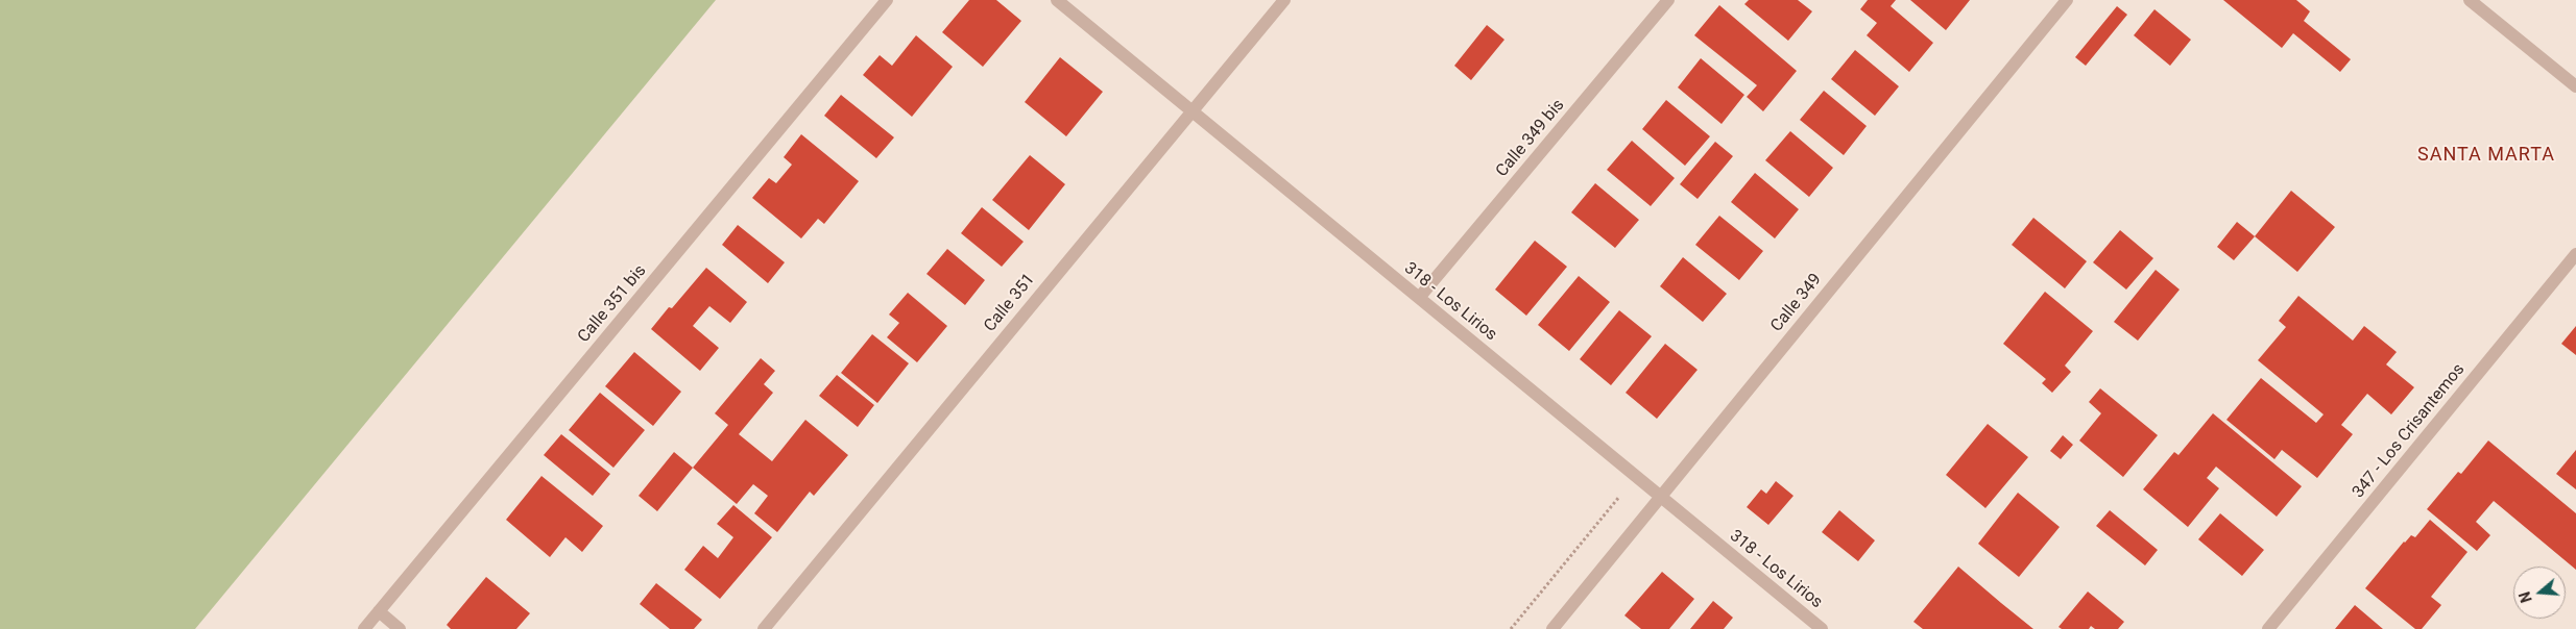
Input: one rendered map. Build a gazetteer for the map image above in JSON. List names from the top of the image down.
{
  "streets": {
    "street": [
      "Calle 349 bis",
      "318 - Los Lirios",
      "Calle 351",
      "Calle 349",
      "Calle 351 bis",
      "347 - Los Crisantemos"
    ]
  },
  "crossings": [
    ["Calle 349 bis", "318 - Los Lirios"],
    ["318 - Los Lirios", "Calle 351"],
    ["318 - Los Lirios", "Calle 349"]
  ],
  "districts": ["SANTA MARTA"],
  "north": "left"
}
